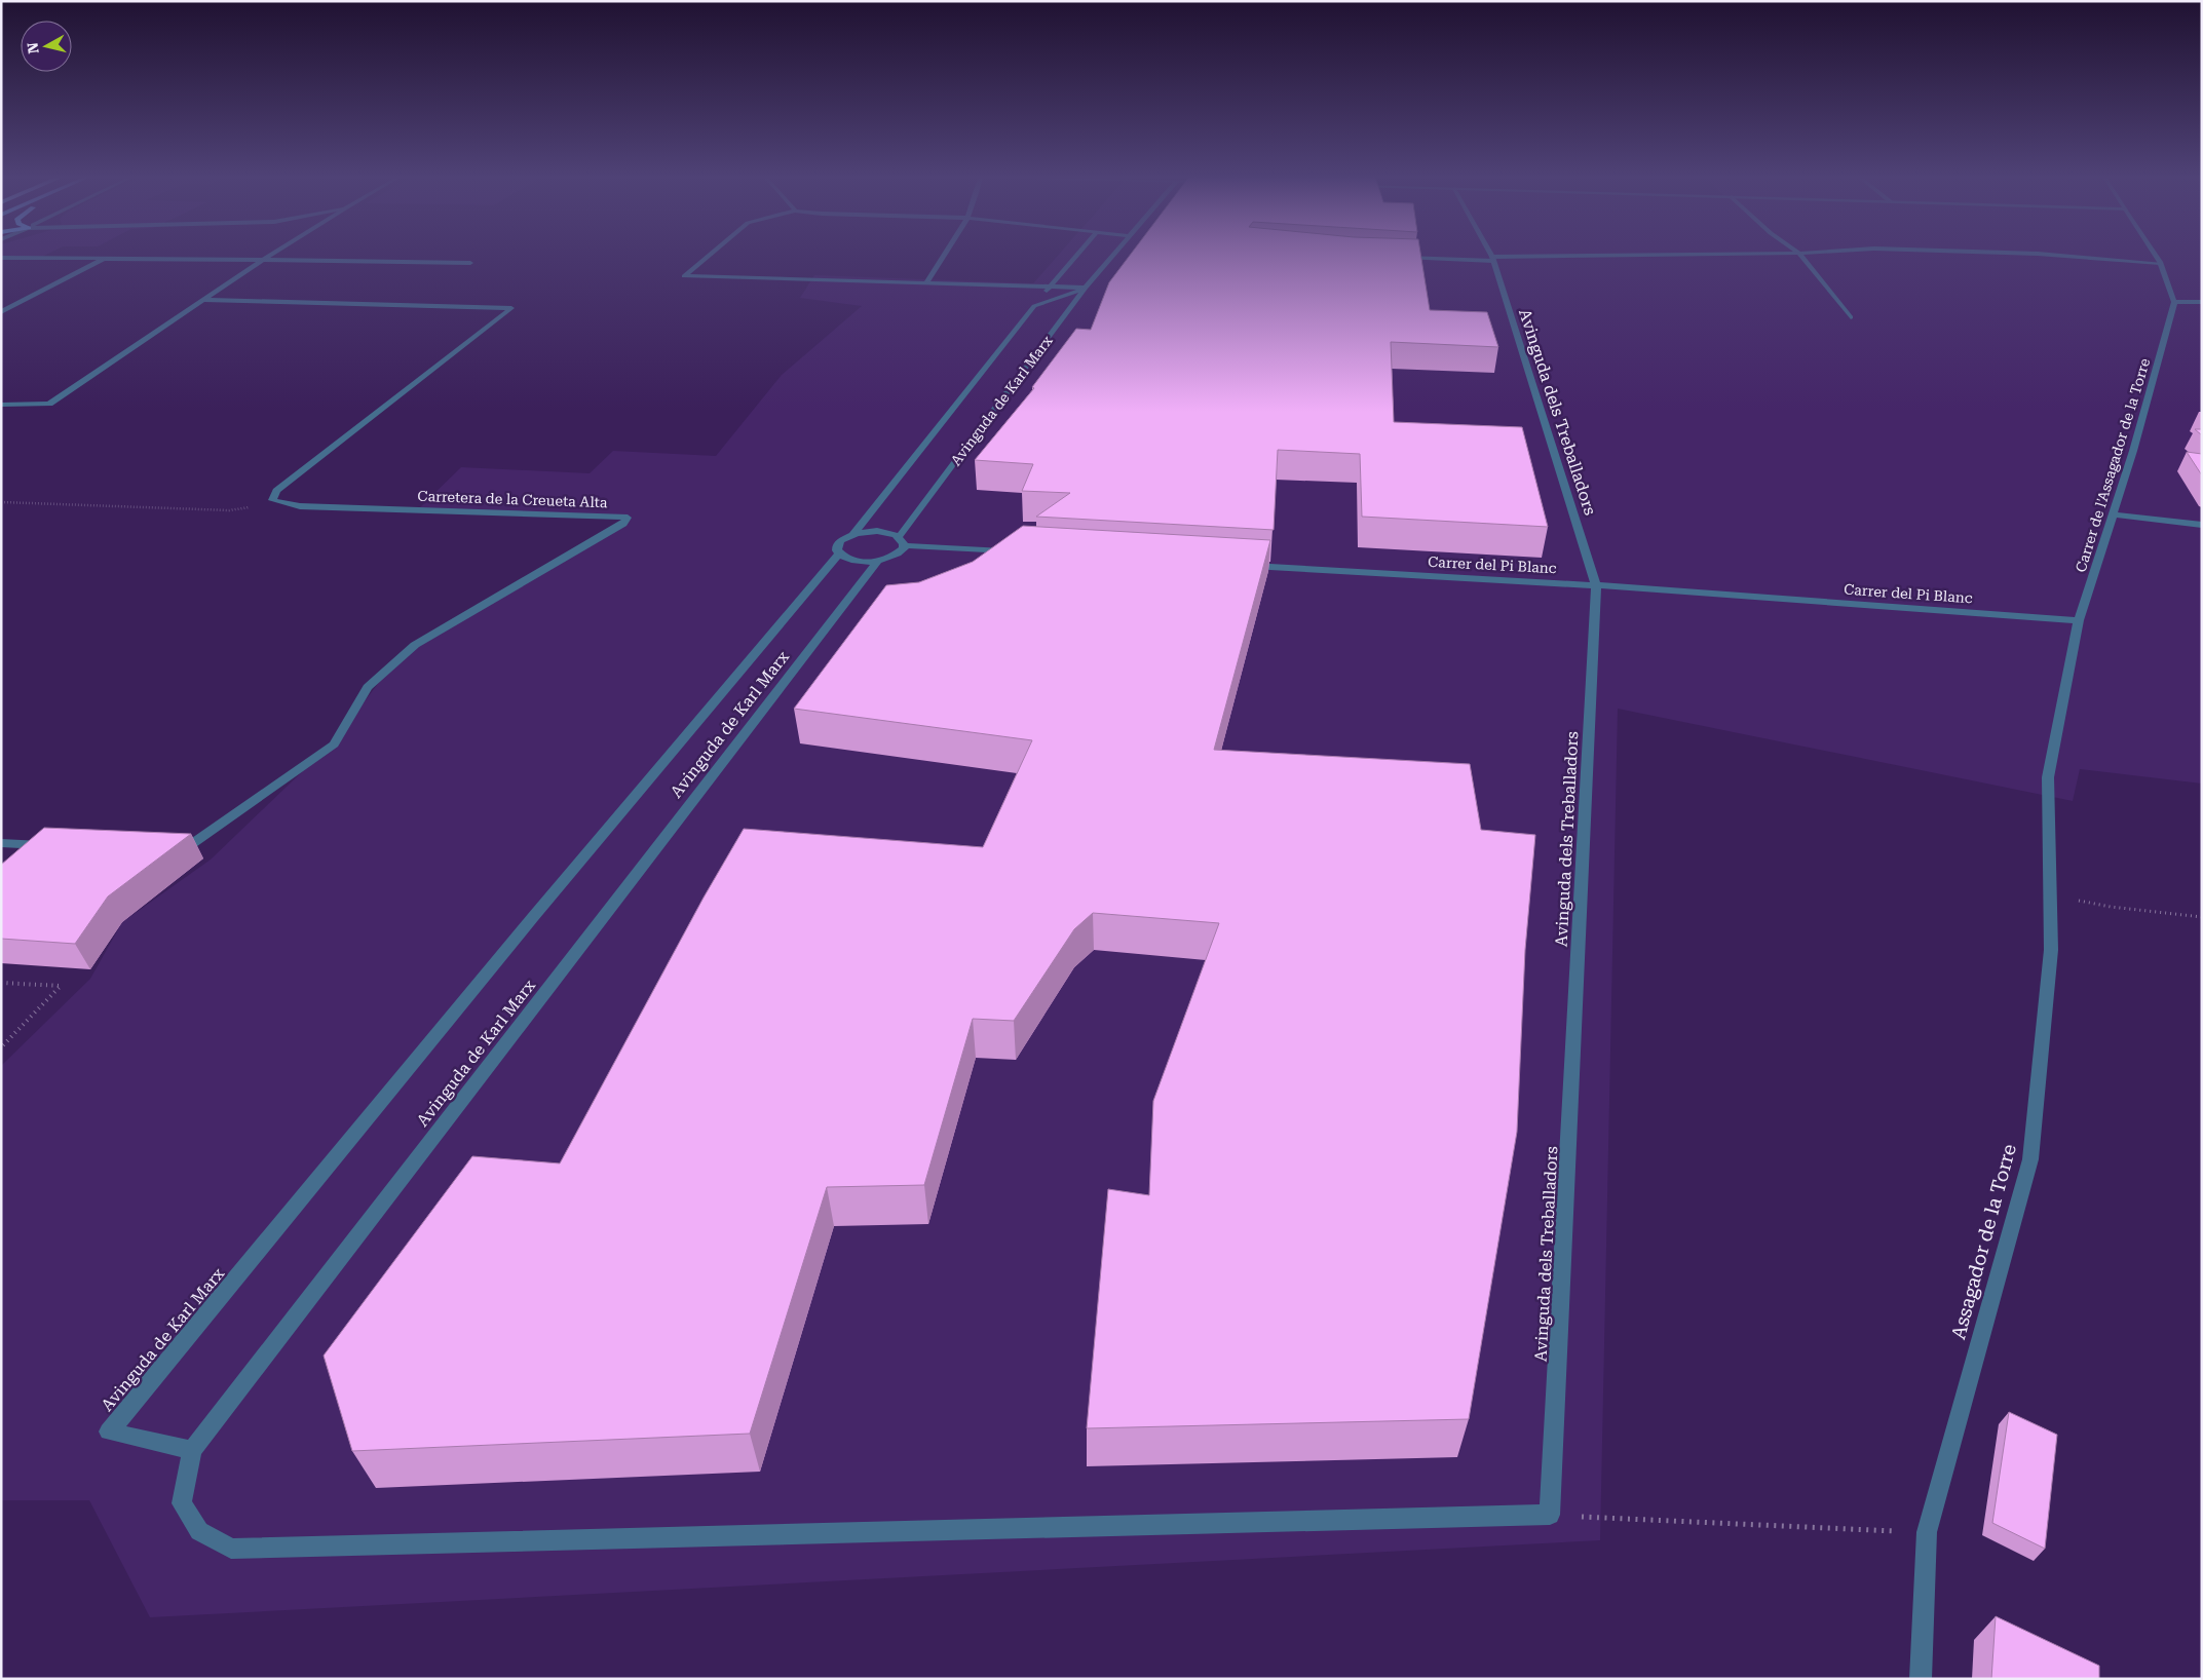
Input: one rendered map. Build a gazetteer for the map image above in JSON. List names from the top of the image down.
{
  "streets": {
    "street": [
      "Avinguda de Karl Marx",
      "Avinguda dels Treballadors",
      "Carrer de l'Assagador de la Torre",
      "Carretera de la Creueta Alta",
      "Carrer del Pi Blanc",
      "Assagador de la Torre"
    ]
  },
  "crossings": [
    ["Avinguda dels Treballadors", "Carrer del Pi Blanc"],
    ["Carrer de l'Assagador de la Torre", "Carrer del Pi Blanc"],
    ["Carrer de l'Assagador de la Torre", "Assagador de la Torre"]
  ],
  "north": "left"
}
